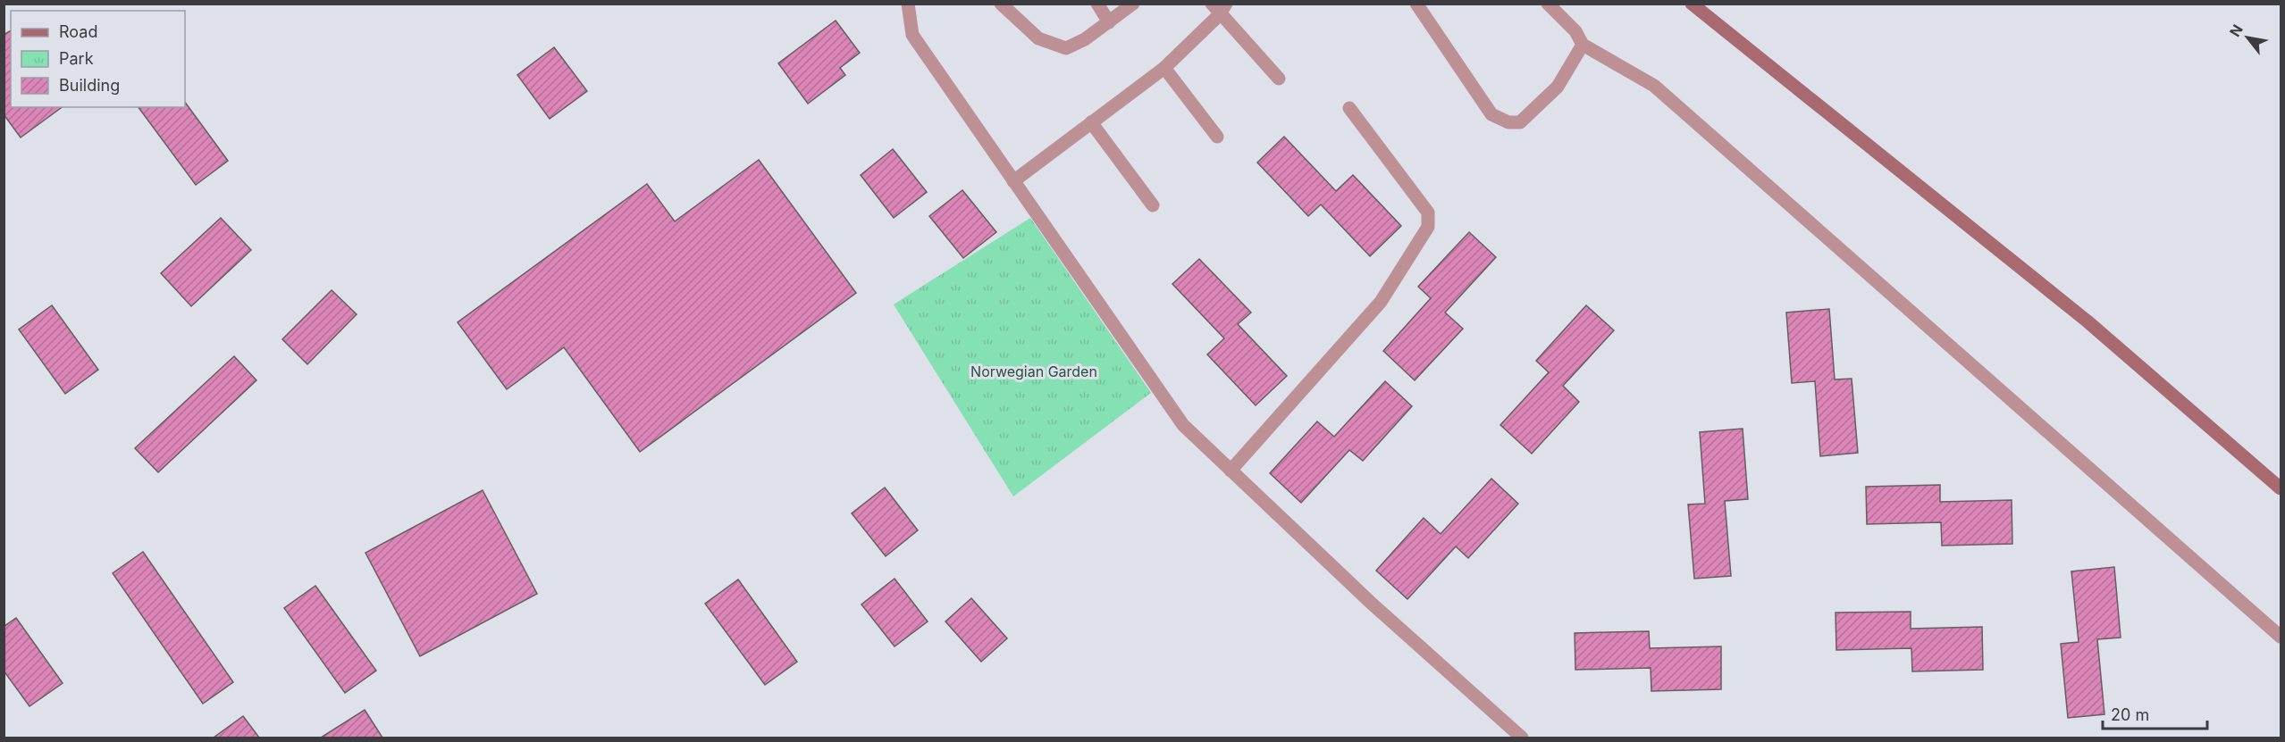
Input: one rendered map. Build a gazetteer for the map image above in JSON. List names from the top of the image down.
{
  "parks": ["Norwegian Garden"],
  "legend": ["Road", "Park", "Building"],
  "scale_bar": "20 m",
  "north": "top left"
}
